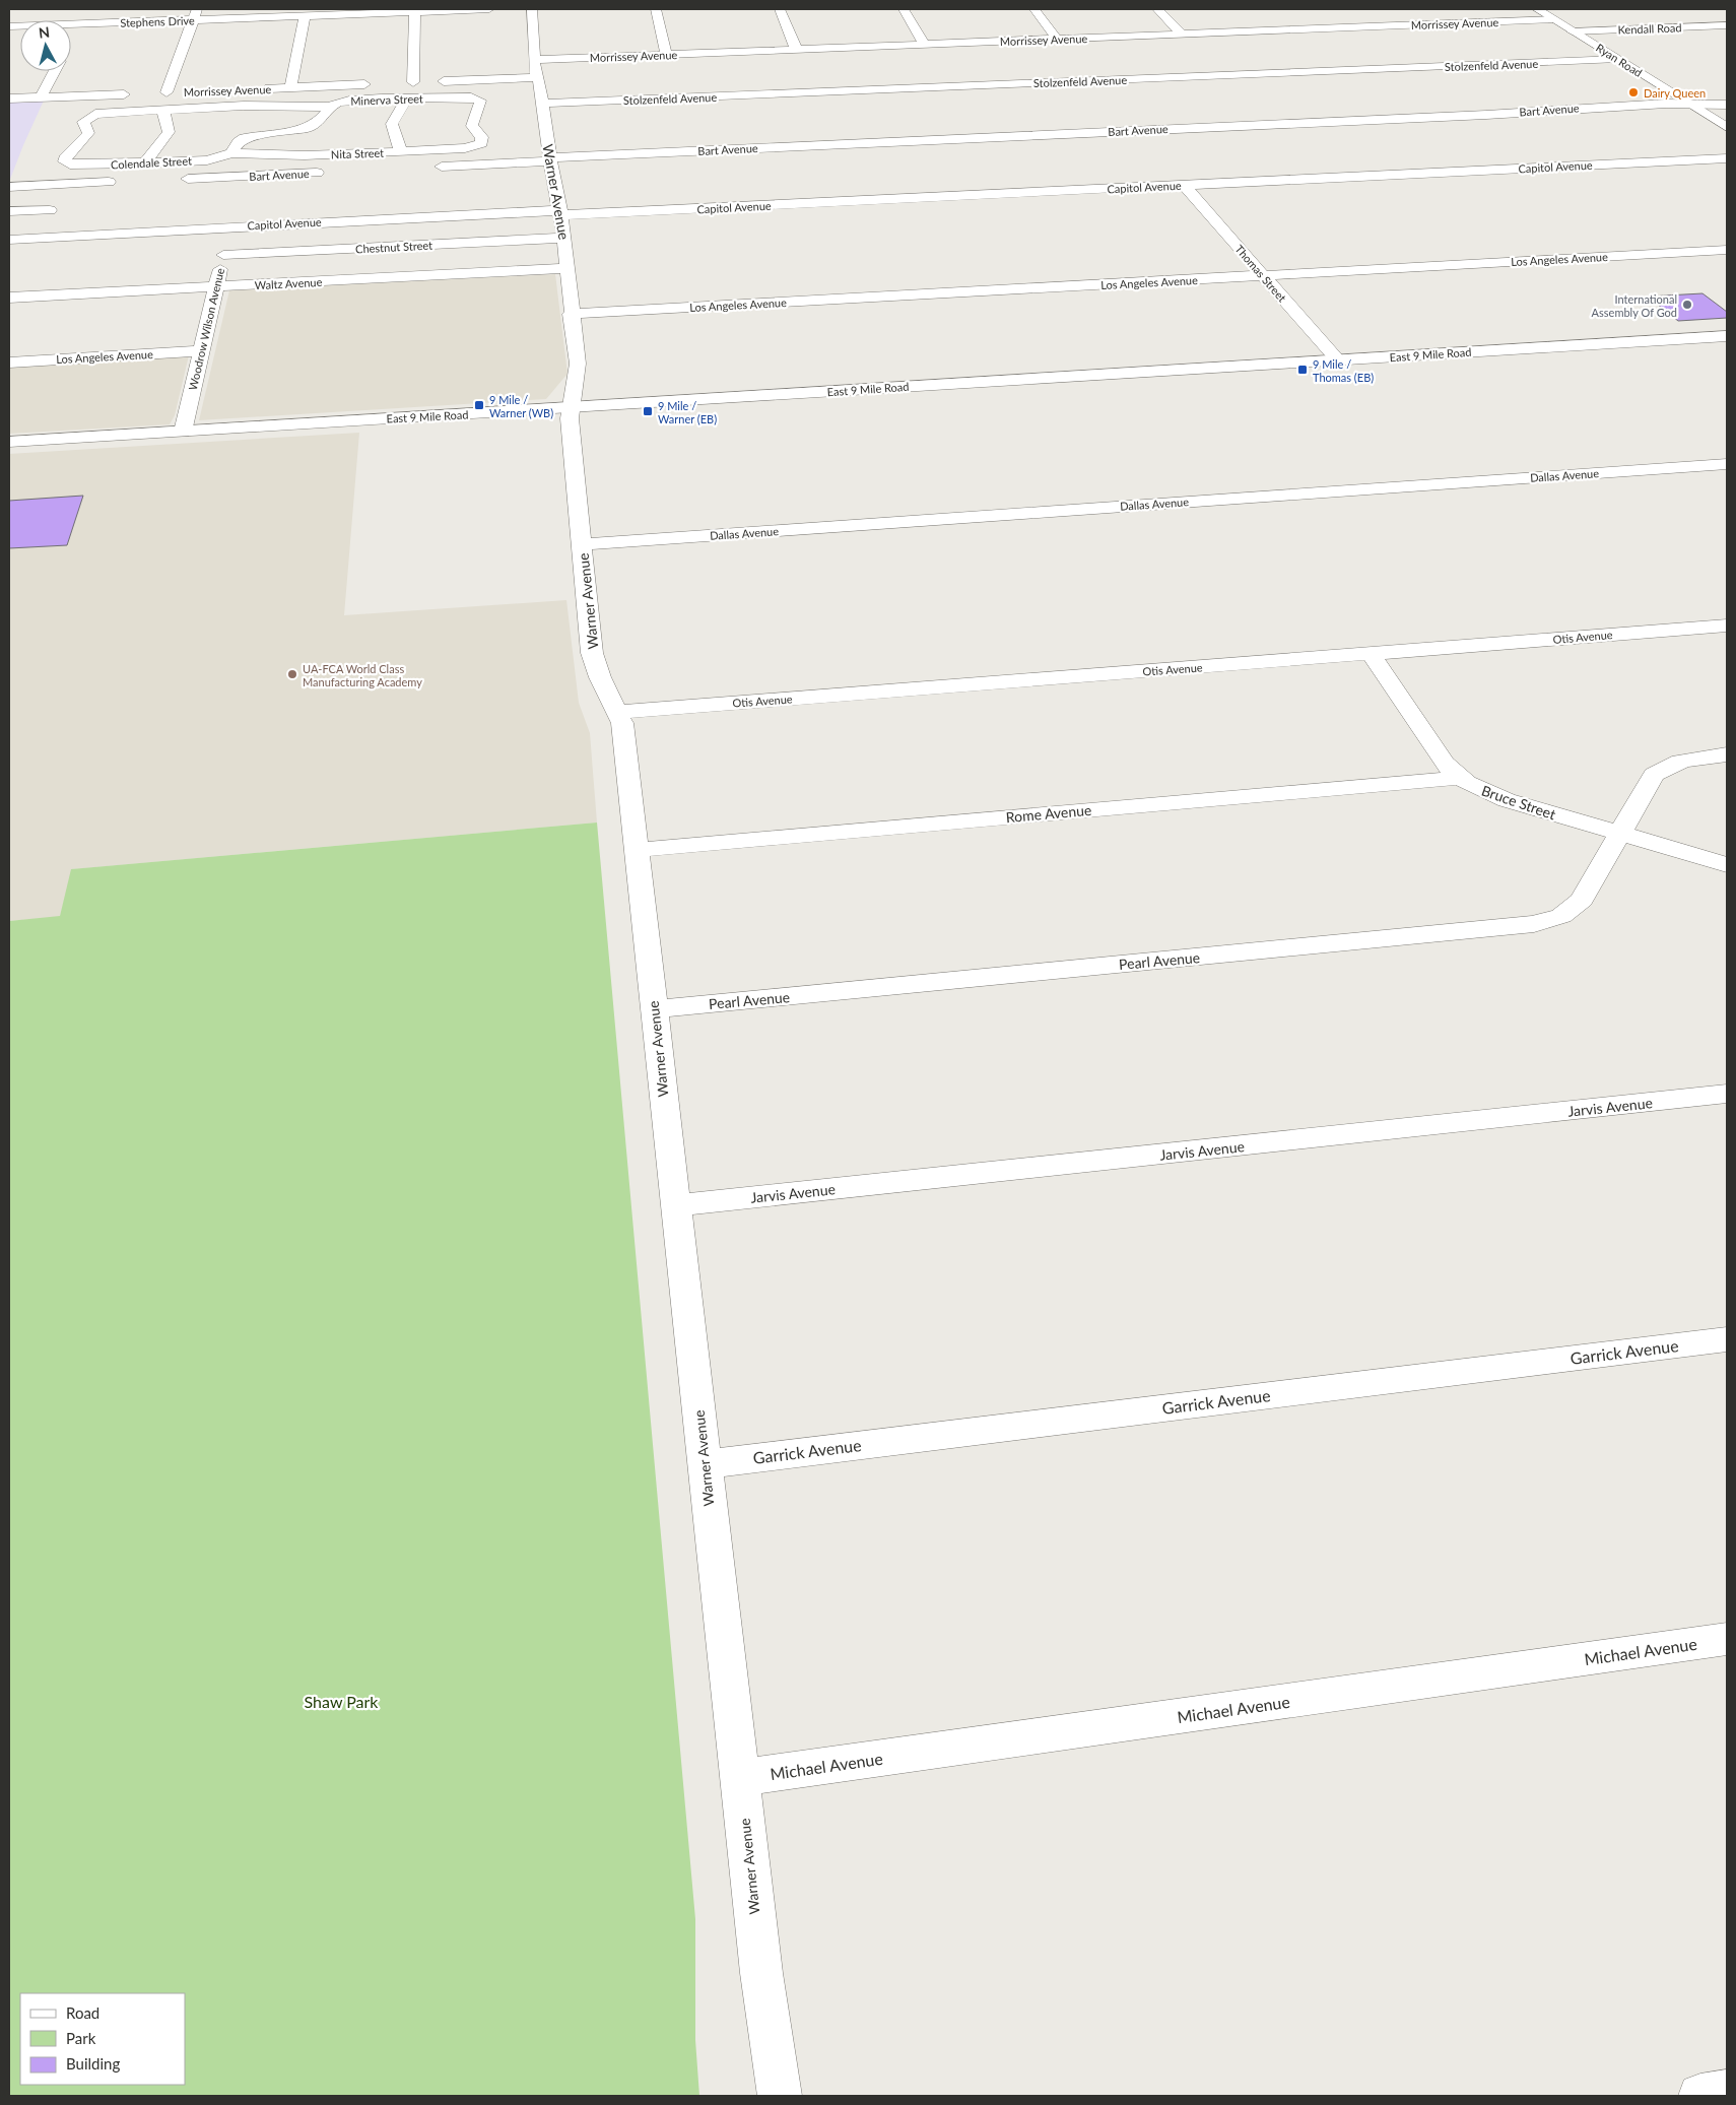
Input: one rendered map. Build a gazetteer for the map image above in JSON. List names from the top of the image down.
{
  "streets": {
    "street": [
      "Stephens Drive",
      "Morrissey Avenue",
      "Kendall Road",
      "Ryan Road",
      "Stolzenfeld Avenue",
      "Minerva Street",
      "Bart Avenue",
      "Nita Street",
      "Colendale Street",
      "Capitol Avenue",
      "Warner Avenue",
      "Chestnut Street",
      "Los Angeles Avenue",
      "Thomas Street",
      "Waltz Avenue",
      "Woodrow Wilson Avenue",
      "East 9 Mile Road",
      "Dallas Avenue",
      "Otis Avenue",
      "Bruce Street",
      "Rome Avenue",
      "Pearl Avenue",
      "Jarvis Avenue",
      "Garrick Avenue",
      "Michael Avenue"
    ]
  },
  "crossings": [
    ["Morrissey Avenue", "Ryan Road"],
    ["Morrissey Avenue", "Warner Avenue"],
    ["Kendall Road", "Ryan Road"],
    ["Ryan Road", "Stolzenfeld Avenue"],
    ["Ryan Road", "Bart Avenue"],
    ["Stolzenfeld Avenue", "Warner Avenue"],
    ["Minerva Street", "Nita Street"],
    ["Minerva Street", "Colendale Street"],
    ["Bart Avenue", "Warner Avenue"],
    ["Nita Street", "Colendale Street"],
    ["Capitol Avenue", "Warner Avenue"],
    ["Capitol Avenue", "Thomas Street"],
    ["Capitol Avenue", "Woodrow Wilson Avenue"],
    ["Warner Avenue", "Chestnut Street"],
    ["Warner Avenue", "Los Angeles Avenue"],
    ["Warner Avenue", "Waltz Avenue"],
    ["Warner Avenue", "East 9 Mile Road"],
    ["Warner Avenue", "Dallas Avenue"],
    ["Warner Avenue", "Otis Avenue"],
    ["Warner Avenue", "Rome Avenue"],
    ["Warner Avenue", "Pearl Avenue"],
    ["Warner Avenue", "Jarvis Avenue"],
    ["Warner Avenue", "Garrick Avenue"],
    ["Warner Avenue", "Michael Avenue"],
    ["Chestnut Street", "Woodrow Wilson Avenue"],
    ["Los Angeles Avenue", "Thomas Street"],
    ["Los Angeles Avenue", "Woodrow Wilson Avenue"],
    ["Thomas Street", "East 9 Mile Road"],
    ["Waltz Avenue", "Woodrow Wilson Avenue"],
    ["Woodrow Wilson Avenue", "East 9 Mile Road"],
    ["Otis Avenue", "Bruce Street"],
    ["Bruce Street", "Rome Avenue"],
    ["Bruce Street", "Pearl Avenue"]
  ],
  "parks": ["Shaw Park"],
  "places": {
    "other": ["Dairy Queen", "International Assembly Of God", "UA-FCA World Class Manufacturing Academy"],
    "transit": ["9 Mile / Thomas (EB)", "9 Mile / Warner (WB)", "9 Mile / Warner (EB)"]
  },
  "legend": ["Road", "Park", "Building"],
  "north": "top"
}
